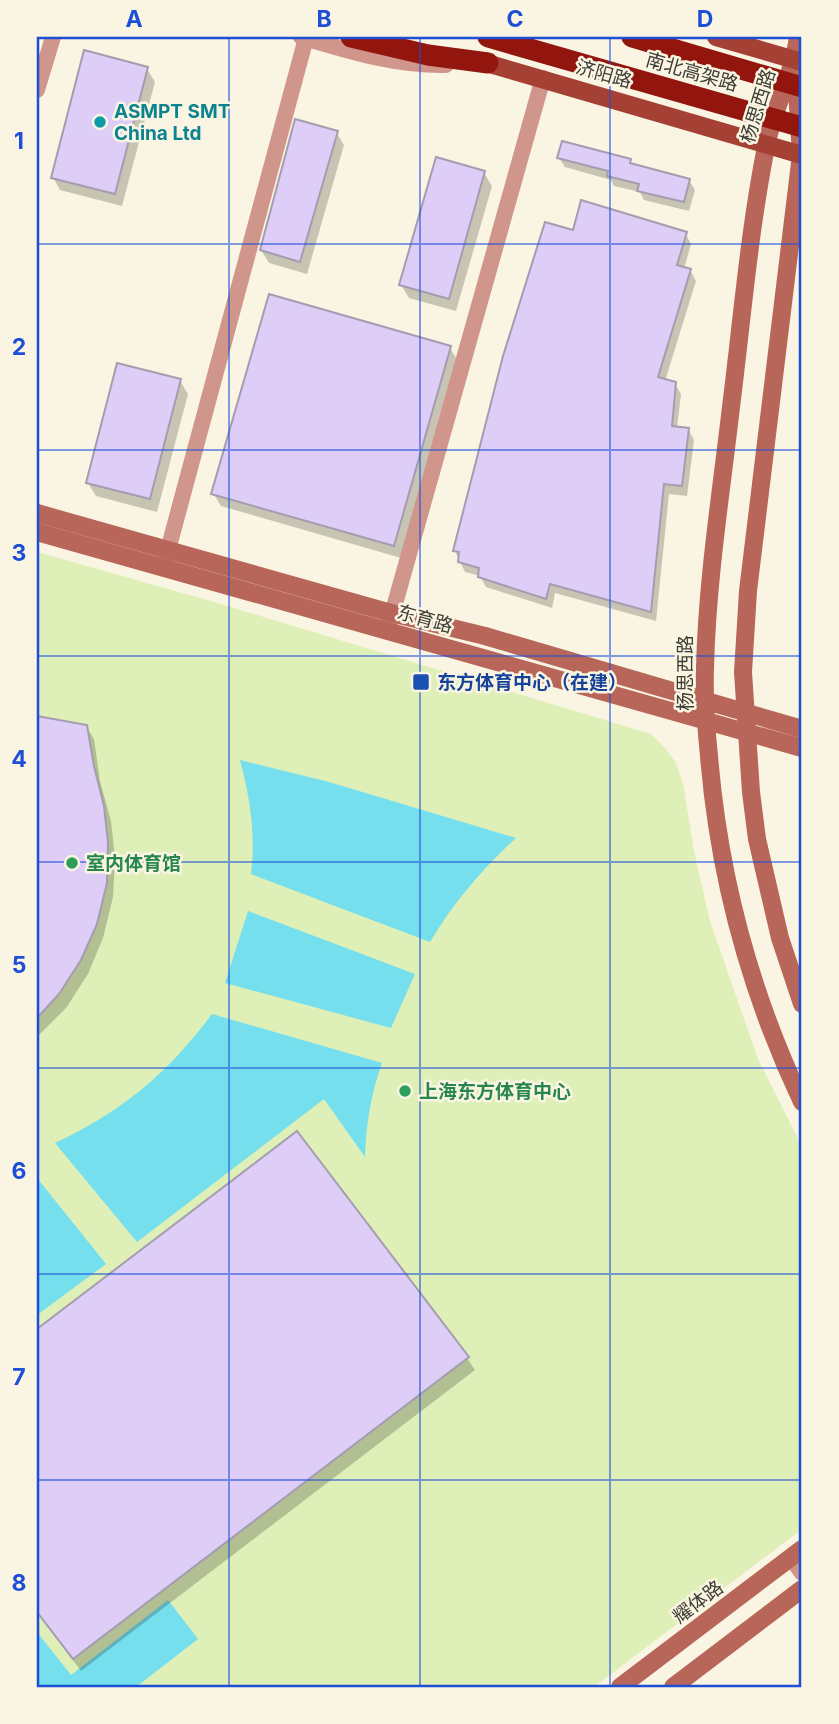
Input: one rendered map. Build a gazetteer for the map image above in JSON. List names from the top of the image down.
{
  "streets": {
    "highway": ["南北高架路"],
    "main road": ["济阳路"],
    "street": ["杨思西路", "东育路", "耀体路"]
  },
  "crossings": [
    ["济阳路", "杨思西路"],
    ["杨思西路", "东育路"]
  ],
  "places": {
    "other": ["ASMPT SMT China Ltd", "室内体育馆", "上海东方体育中心"],
    "transit": ["东方体育中心（在建）"]
  },
  "grid": {
    "columns": [
      "A",
      "B",
      "C",
      "D"
    ],
    "rows": [
      "1",
      "2",
      "3",
      "4",
      "5",
      "6",
      "7",
      "8"
    ]
  }
}
